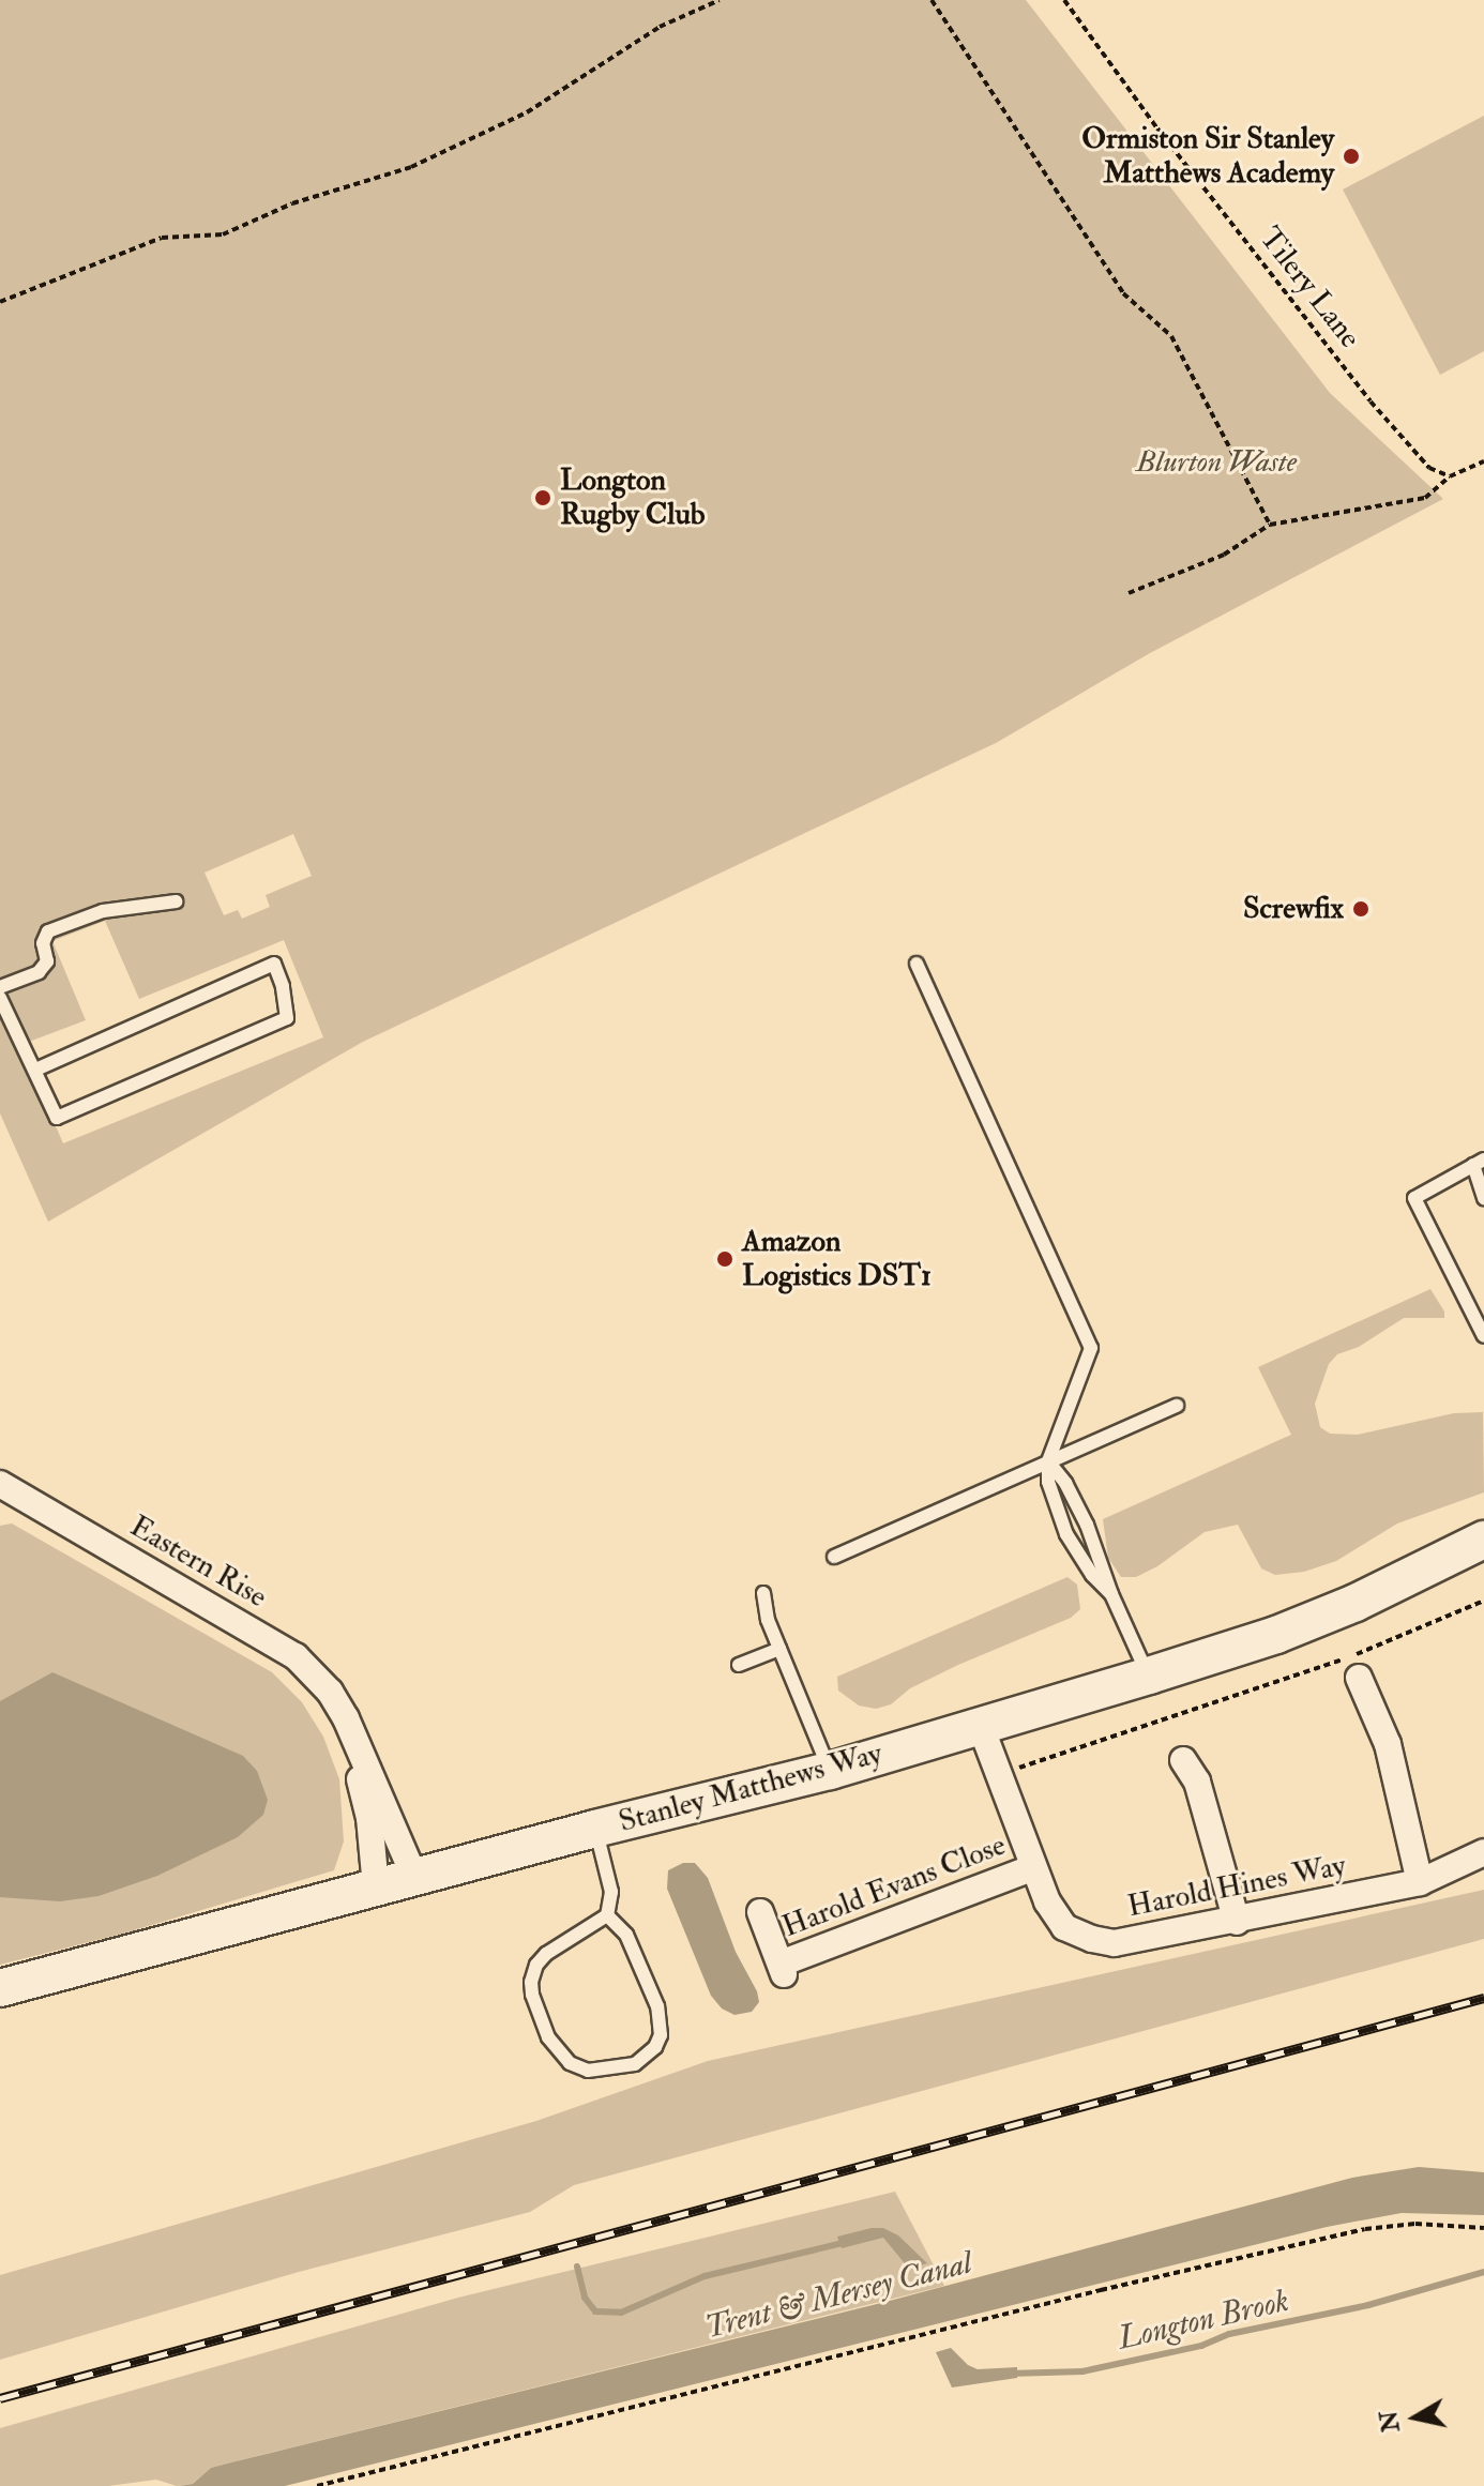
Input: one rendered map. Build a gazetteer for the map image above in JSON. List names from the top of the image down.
{
  "streets": {
    "main road": ["Stanley Matthews Way"],
    "street": ["Eastern Rise", "Harold Evans Close", "Harold Hines Way"],
    "path": ["Tilery Lane"]
  },
  "crossings": [
    ["Eastern Rise", "Stanley Matthews Way"],
    ["Stanley Matthews Way", "Harold Hines Way"],
    ["Harold Evans Close", "Harold Hines Way"]
  ],
  "water": ["Trent & Mersey Canal", "Longton Brook"],
  "parks": ["Blurton Waste"],
  "places": [
    "Ormiston Sir Stanley Matthews Academy",
    "Longton Rugby Club",
    "Screwfix",
    "Amazon Logistics DST1"
  ],
  "north": "left"
}
